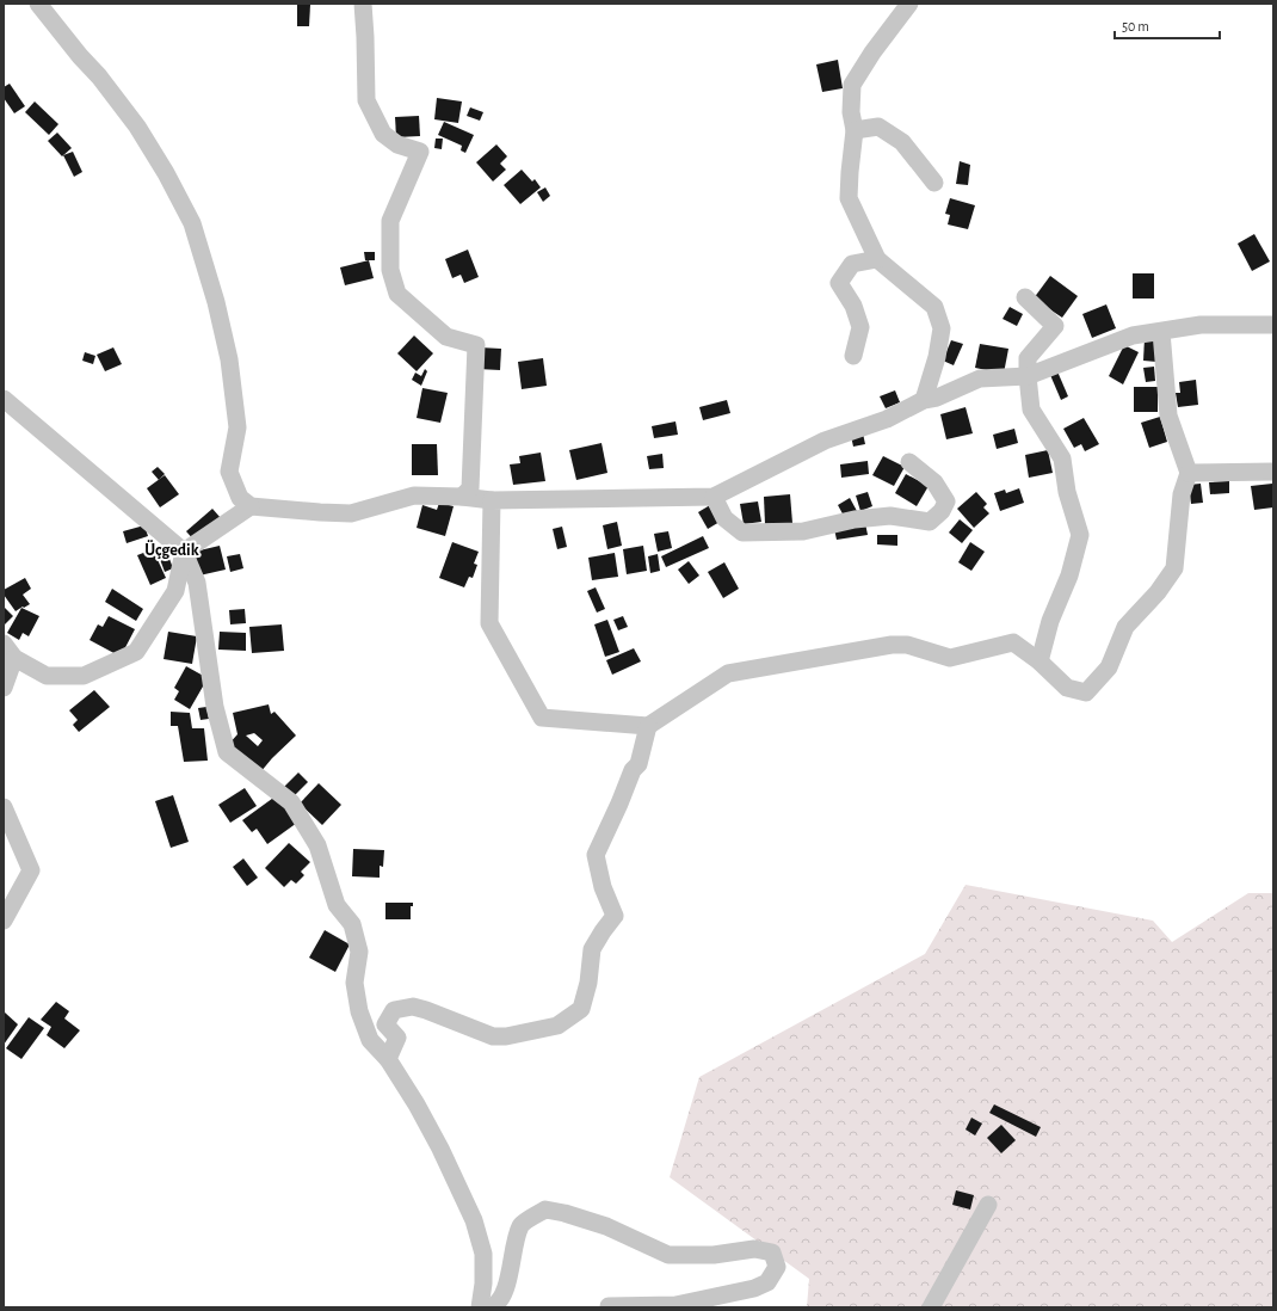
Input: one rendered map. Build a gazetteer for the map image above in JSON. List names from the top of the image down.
{
  "districts": ["Üçgedik"],
  "scale_bar": "50 m"
}
